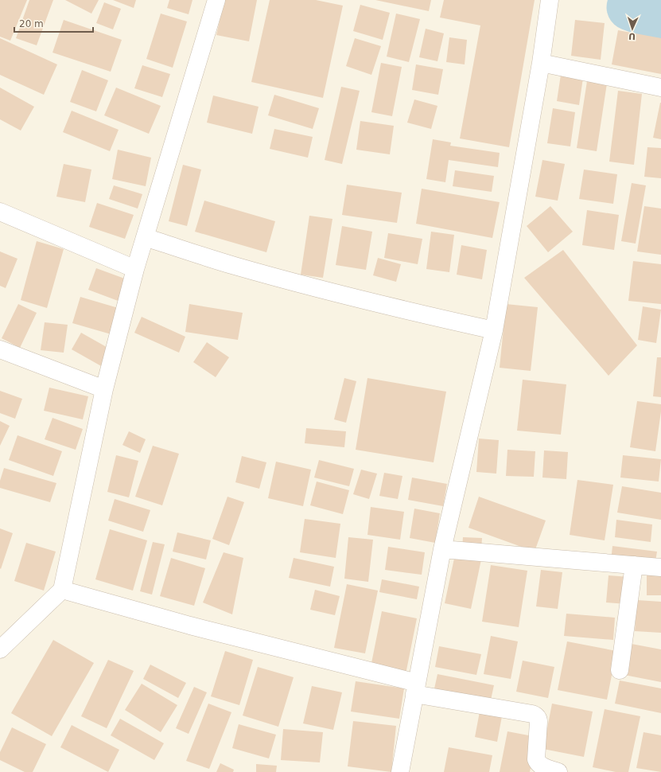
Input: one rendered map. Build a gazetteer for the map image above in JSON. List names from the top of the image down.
{
  "scale_bar": "20 m",
  "north": "bottom"
}
